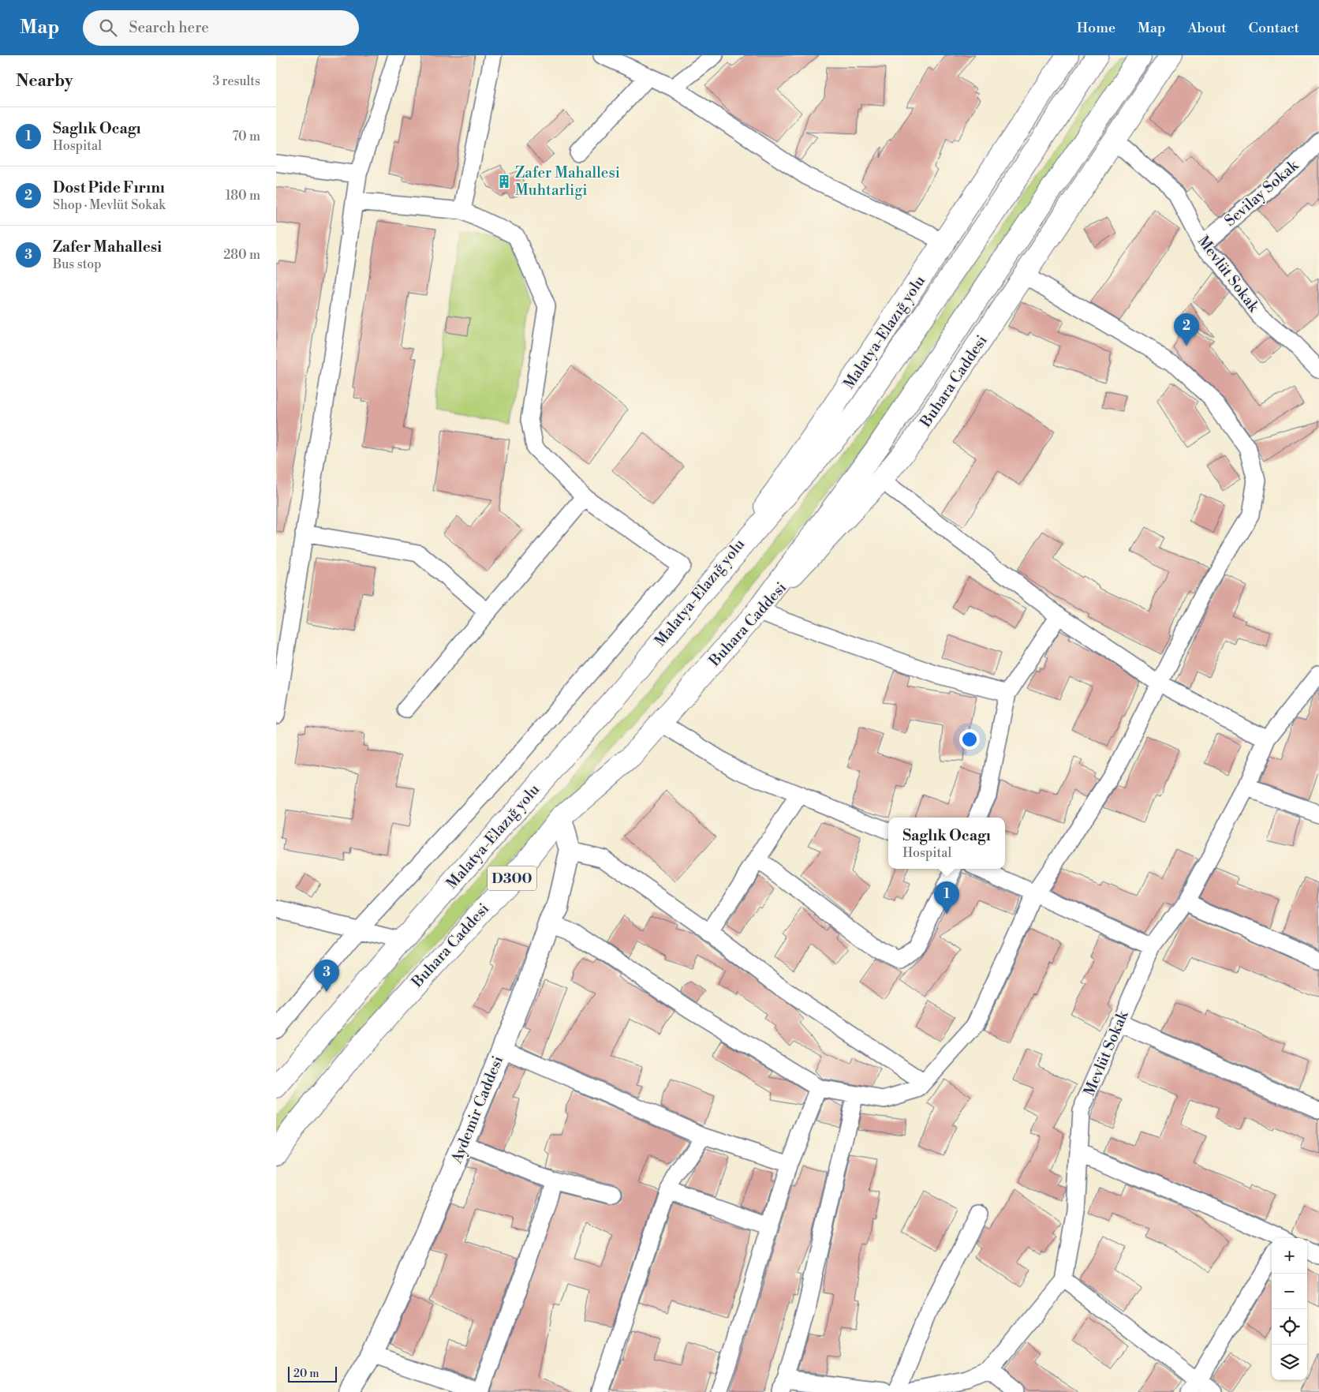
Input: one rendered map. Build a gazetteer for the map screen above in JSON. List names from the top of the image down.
{
  "streets": {
    "main road": ["Malatya-Elazığ yolu", "Buhara Caddesi", "D300"],
    "street": ["Sevilay Sokak", "Mevlüt Sokak", "Aydemir Caddesi"]
  },
  "crossings": [
    ["Sevilay Sokak", "Mevlüt Sokak"],
    ["Mevlüt Sokak", "Buhara Caddesi"],
    ["Buhara Caddesi", "Aydemir Caddesi"]
  ],
  "places": {
    "building": ["Zafer Mahallesi Muhtarligi"]
  },
  "scale_bar": "20 m",
  "page": {
    "header": "Map",
    "search": "Search here",
    "nav": [
      "Home",
      "Map",
      "About",
      "Contact"
    ],
    "heading": ["Nearby", "3 results"],
    "list": [
      {
        "mark": "1",
        "name": "Saglık Ocagı",
        "note": "Hospital",
        "value": "70 m"
      },
      {
        "mark": "2",
        "name": "Dost Pide Fırını",
        "note": "Shop · Mevlüt Sokak",
        "value": "180 m"
      },
      {
        "mark": "3",
        "name": "Zafer Mahallesi",
        "note": "Bus stop",
        "value": "280 m"
      }
    ],
    "pins": ["2", "1", "3"],
    "popup": ["Saglık Ocagı", "Hospital"],
    "map_buttons": ["+", "−"],
    "scale": "20 m"
  }
}
